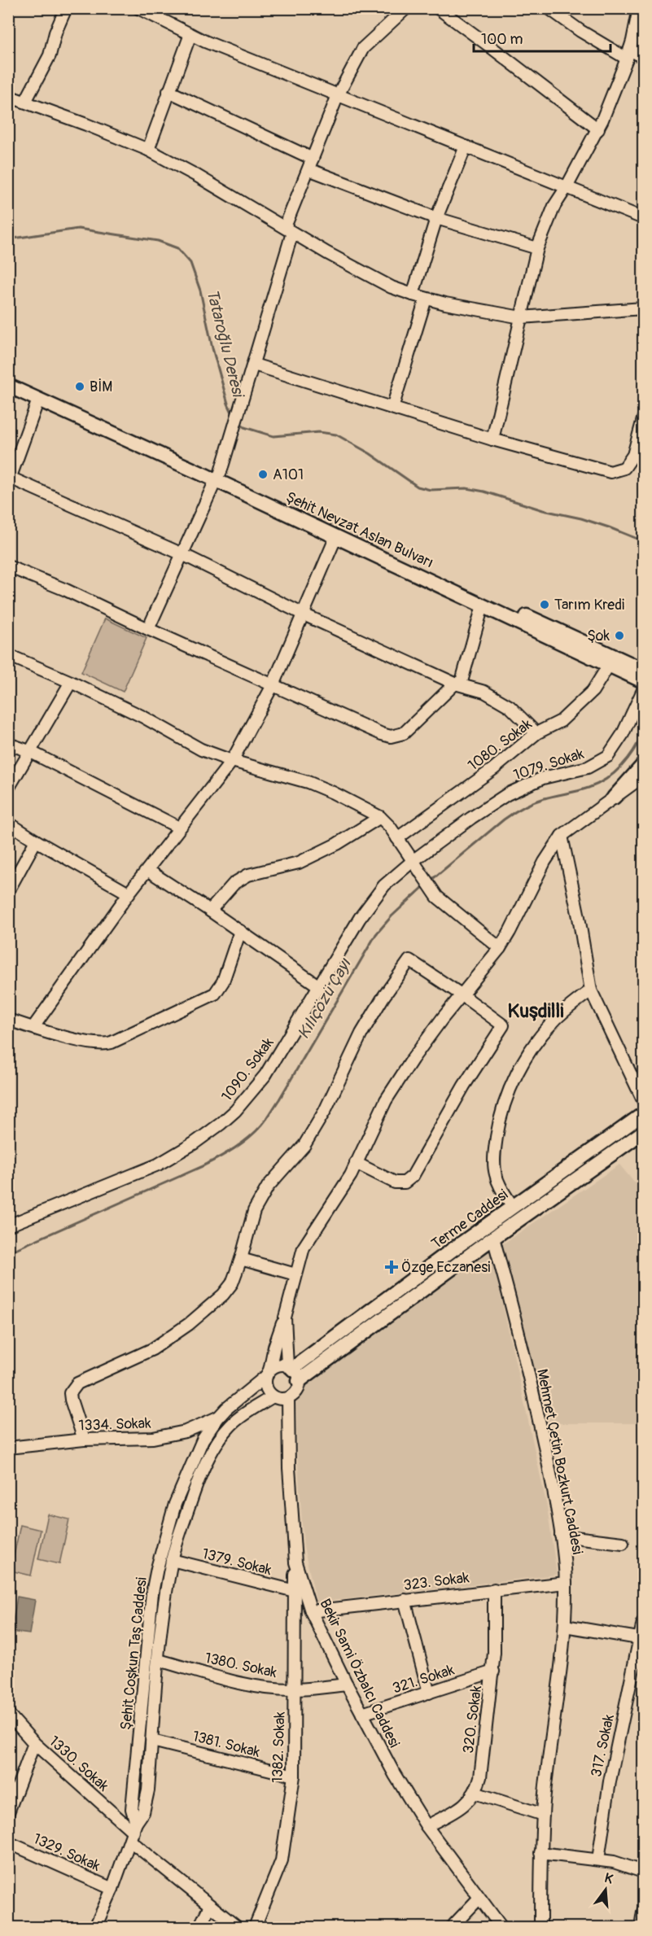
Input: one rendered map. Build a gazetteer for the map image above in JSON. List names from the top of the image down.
{
  "streets": {
    "main road": ["Şehit Nevzat Aslan Bulvarı", "Terme Caddesi"],
    "street": [
      "1080. Sokak",
      "1079. Sokak",
      "1090. Sokak",
      "1334. Sokak",
      "Mehmet Çetin Bozkurt Caddesi",
      "1379. Sokak",
      "323. Sokak",
      "Şehit Coşkun Taş Caddesi",
      "1380. Sokak",
      "Bekir Sami Özbalcı Caddesi",
      "321. Sokak",
      "320. Sokak",
      "1381. Sokak",
      "317. Sokak",
      "1382. Sokak",
      "1330. Sokak",
      "1329. Sokak"
    ]
  },
  "crossings": [
    ["Şehit Nevzat Aslan Bulvarı", "1080. Sokak"],
    ["1079. Sokak", "1090. Sokak"],
    ["Terme Caddesi", "Mehmet Çetin Bozkurt Caddesi"],
    ["Terme Caddesi", "Şehit Coşkun Taş Caddesi"],
    ["Terme Caddesi", "Bekir Sami Özbalcı Caddesi"],
    ["1334. Sokak", "Şehit Coşkun Taş Caddesi"],
    ["Mehmet Çetin Bozkurt Caddesi", "323. Sokak"],
    ["1379. Sokak", "Şehit Coşkun Taş Caddesi"],
    ["1379. Sokak", "1382. Sokak"],
    ["323. Sokak", "Bekir Sami Özbalcı Caddesi"],
    ["323. Sokak", "320. Sokak"],
    ["Şehit Coşkun Taş Caddesi", "1380. Sokak"],
    ["Şehit Coşkun Taş Caddesi", "Bekir Sami Özbalcı Caddesi"],
    ["Şehit Coşkun Taş Caddesi", "1381. Sokak"],
    ["Şehit Coşkun Taş Caddesi", "1330. Sokak"],
    ["Şehit Coşkun Taş Caddesi", "1329. Sokak"],
    ["1380. Sokak", "Bekir Sami Özbalcı Caddesi"],
    ["1380. Sokak", "1382. Sokak"],
    ["Bekir Sami Özbalcı Caddesi", "321. Sokak"],
    ["Bekir Sami Özbalcı Caddesi", "1382. Sokak"],
    ["321. Sokak", "320. Sokak"],
    ["1381. Sokak", "1382. Sokak"]
  ],
  "districts": ["Kuşdilli"],
  "water": ["Tataroğlu Deresi", "Kılıçözü Çayı"],
  "places": {
    "other": [
      "BİM",
      "A101",
      "Tarım Kredi",
      "Şok"
    ],
    "health": ["Özge Eczanesi"]
  },
  "scale_bar": "100 m",
  "north": "top"
}
